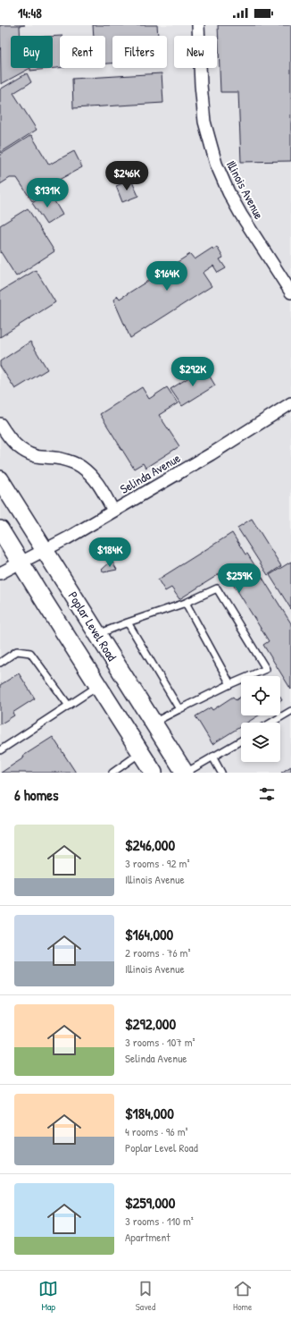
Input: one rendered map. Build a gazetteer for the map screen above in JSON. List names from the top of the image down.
{
  "streets": {
    "main road": ["Poplar Level Road"],
    "street": ["Illinois Avenue", "Selinda Avenue"]
  },
  "crossings": [
    ["Selinda Avenue", "Poplar Level Road"]
  ],
  "page": {
    "status": "14:48",
    "chip": [
      "Buy",
      "Rent",
      "Filters",
      "New"
    ],
    "price": [
      "$246K",
      "$131K",
      "$164K",
      "$292K",
      "$184K",
      "$259K"
    ],
    "heading": "6 homes",
    "list": [
      {
        "name": "$246,000",
        "note": "3 rooms · 92 m² · Illinois Avenue"
      },
      {
        "name": "$164,000",
        "note": "2 rooms · 76 m² · Illinois Avenue"
      },
      {
        "name": "$292,000",
        "note": "3 rooms · 107 m² · Selinda Avenue"
      },
      {
        "name": "$184,000",
        "note": "4 rooms · 96 m² · Poplar Level Road"
      },
      {
        "name": "$259,000",
        "note": "3 rooms · 110 m² · Apartment"
      }
    ],
    "tabs": ["Map", "Saved", "Home"]
  }
}
